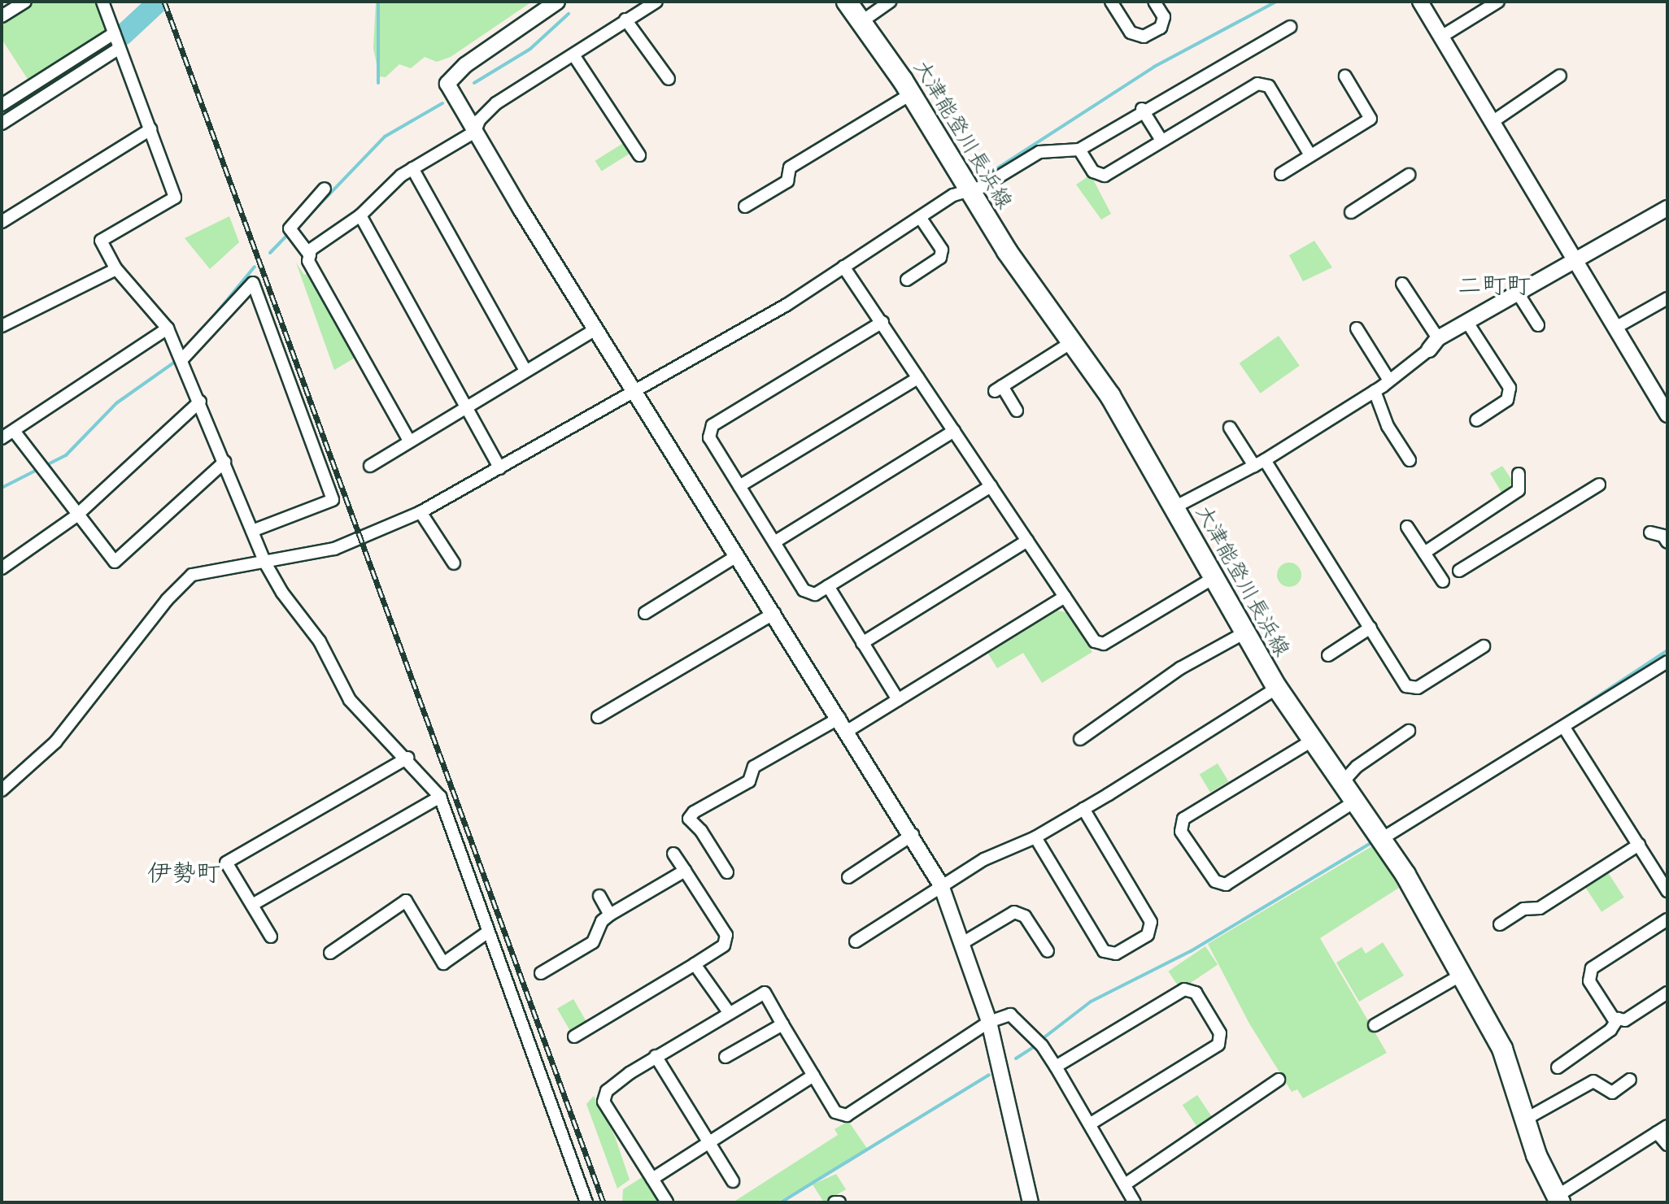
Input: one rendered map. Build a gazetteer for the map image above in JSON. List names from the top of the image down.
{
  "streets": {
    "main road": ["大津能登川長浜線"]
  },
  "districts": ["二町町", "伊勢町"]
}
